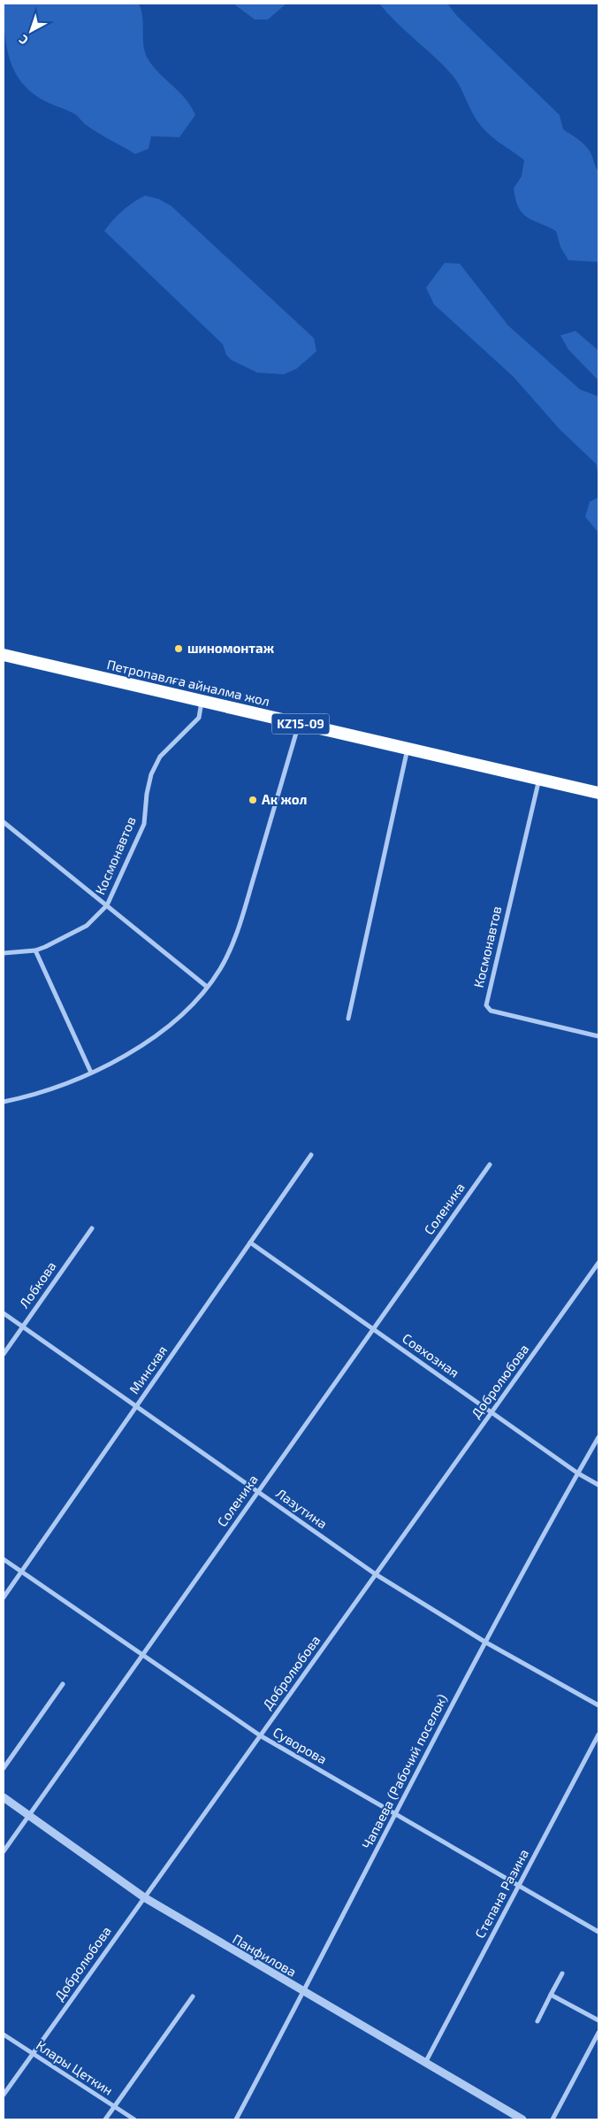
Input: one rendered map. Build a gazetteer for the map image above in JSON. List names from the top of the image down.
{
  "streets": {
    "highway": ["Петропавлға айналма жол", "KZ15-09"],
    "street": [
      "Космонавтов",
      "Соленика",
      "Лобкова",
      "Совхозная",
      "Минская",
      "Добролюбова",
      "Лазутина",
      "Суворова",
      "Чапаева (Рабочий поселок)",
      "Степана Разина",
      "Панфилова",
      "Клары Цеткин"
    ]
  },
  "crossings": [
    ["Петропавлға айналма жол", "Космонавтов"],
    ["Соленика", "Совхозная"],
    ["Соленика", "Лазутина"],
    ["Соленика", "Суворова"],
    ["Соленика", "Панфилова"],
    ["Лобкова", "Лазутина"],
    ["Совхозная", "Минская"],
    ["Совхозная", "Добролюбова"],
    ["Совхозная", "Чапаева (Рабочий поселок)"],
    ["Минская", "Лазутина"],
    ["Минская", "Суворова"],
    ["Добролюбова", "Лазутина"],
    ["Добролюбова", "Суворова"],
    ["Добролюбова", "Панфилова"],
    ["Добролюбова", "Клары Цеткин"],
    ["Лазутина", "Чапаева (Рабочий поселок)"],
    ["Суворова", "Чапаева (Рабочий поселок)"],
    ["Суворова", "Степана Разина"],
    ["Чапаева (Рабочий поселок)", "Панфилова"],
    ["Степана Разина", "Панфилова"]
  ],
  "places": ["шиномонтаж", "Ак жол"],
  "north": "bottom left"
}
